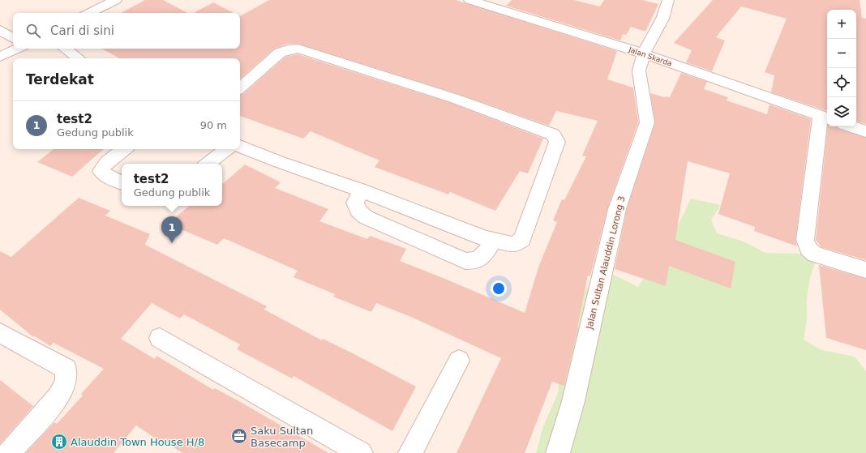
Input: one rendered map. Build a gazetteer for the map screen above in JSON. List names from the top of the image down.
{
  "streets": {
    "street": ["Jalan Skarda", "Jalan Sultan Alauddin Lorong 3"]
  },
  "crossings": [
    ["Jalan Skarda", "Jalan Sultan Alauddin Lorong 3"]
  ],
  "places": {
    "office": ["Saku Sultan Basecamp"],
    "building": ["Alauddin Town House H/8"]
  },
  "page": {
    "map_buttons": ["+", "−"],
    "search": "Cari di sini",
    "heading": "Terdekat",
    "list": [
      {
        "mark": "1",
        "name": "test2",
        "note": "Gedung publik",
        "value": "90 m"
      }
    ],
    "popup": ["test2", "Gedung publik"],
    "pins": "1"
  }
}
